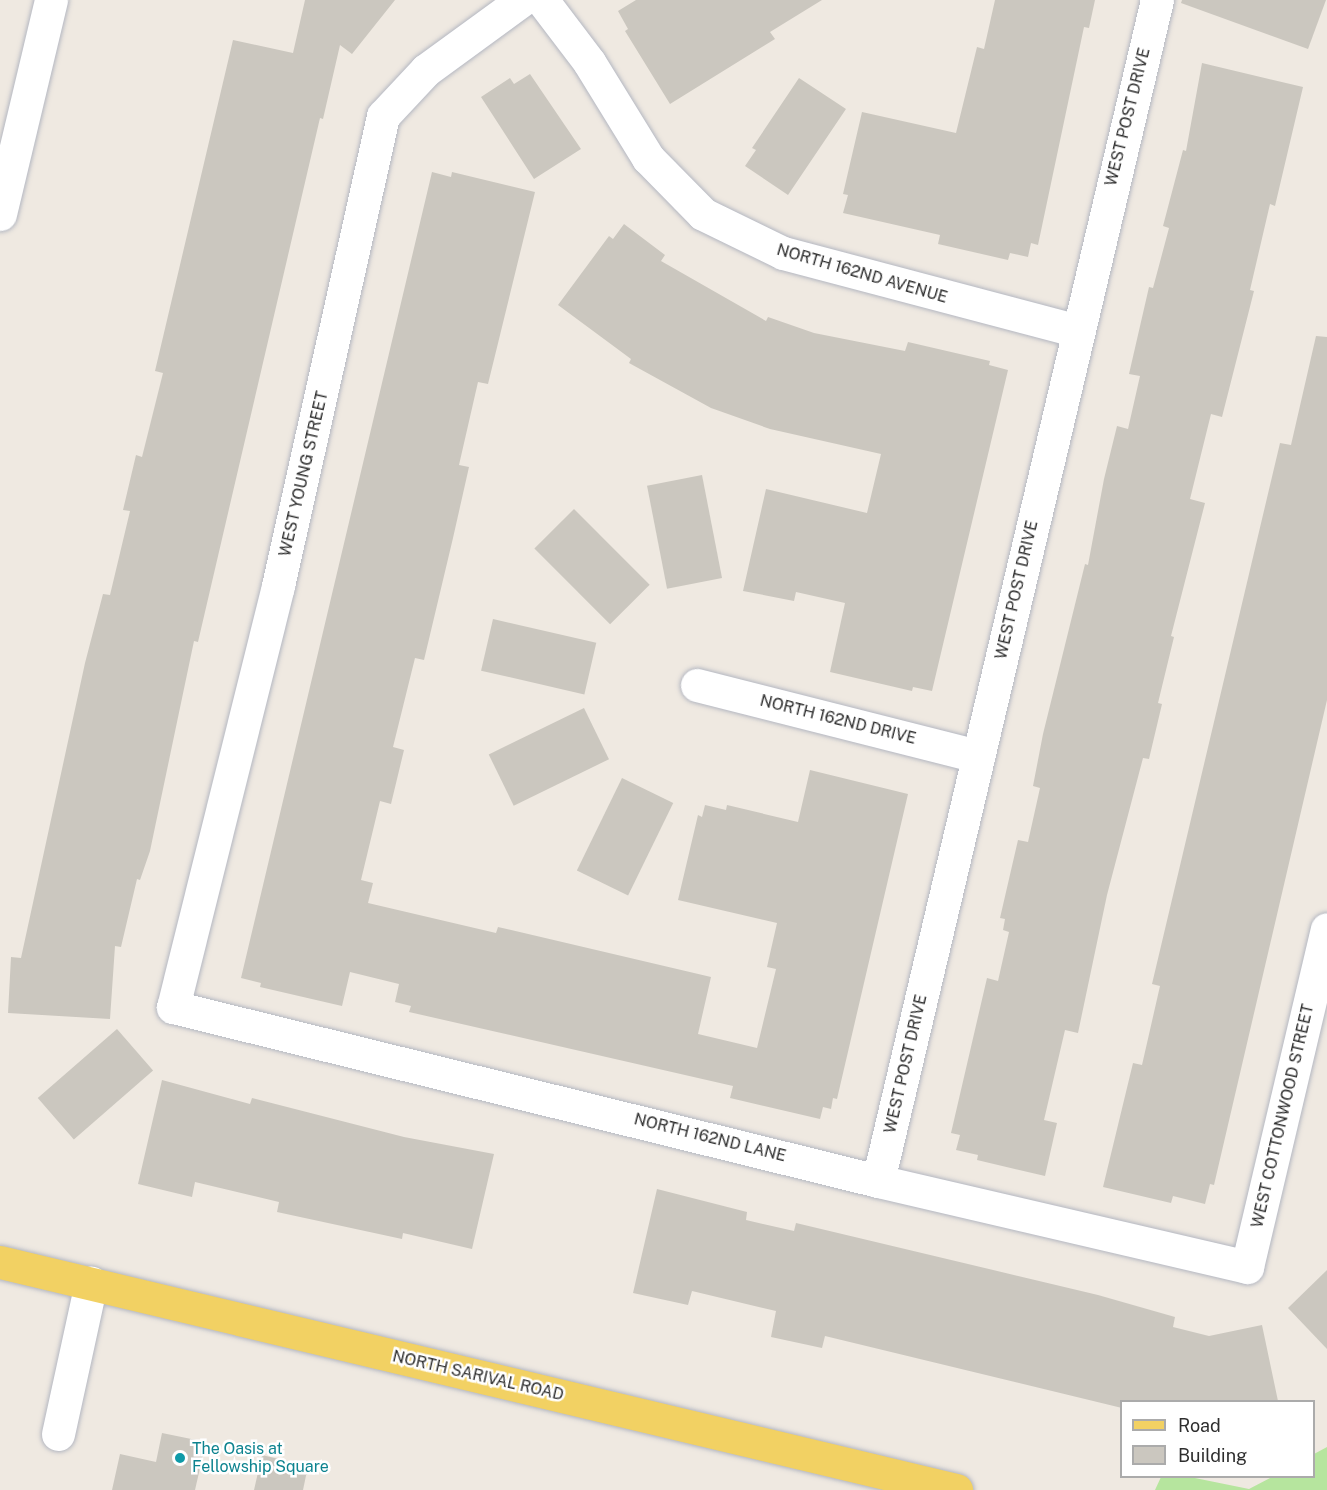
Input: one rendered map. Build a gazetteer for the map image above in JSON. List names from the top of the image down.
{
  "streets": {
    "main road": ["NORTH SARIVAL ROAD"],
    "street": [
      "WEST POST DRIVE",
      "NORTH 162ND AVENUE",
      "WEST YOUNG STREET",
      "NORTH 162ND DRIVE",
      "WEST COTTONWOOD STREET",
      "NORTH 162ND LANE"
    ]
  },
  "crossings": [
    ["WEST POST DRIVE", "NORTH 162ND AVENUE"],
    ["WEST POST DRIVE", "NORTH 162ND DRIVE"],
    ["WEST POST DRIVE", "NORTH 162ND LANE"],
    ["WEST YOUNG STREET", "NORTH 162ND LANE"],
    ["WEST COTTONWOOD STREET", "NORTH 162ND LANE"]
  ],
  "places": ["The Oasis at Fellowship Square"],
  "legend": ["Road", "Building"]
}
